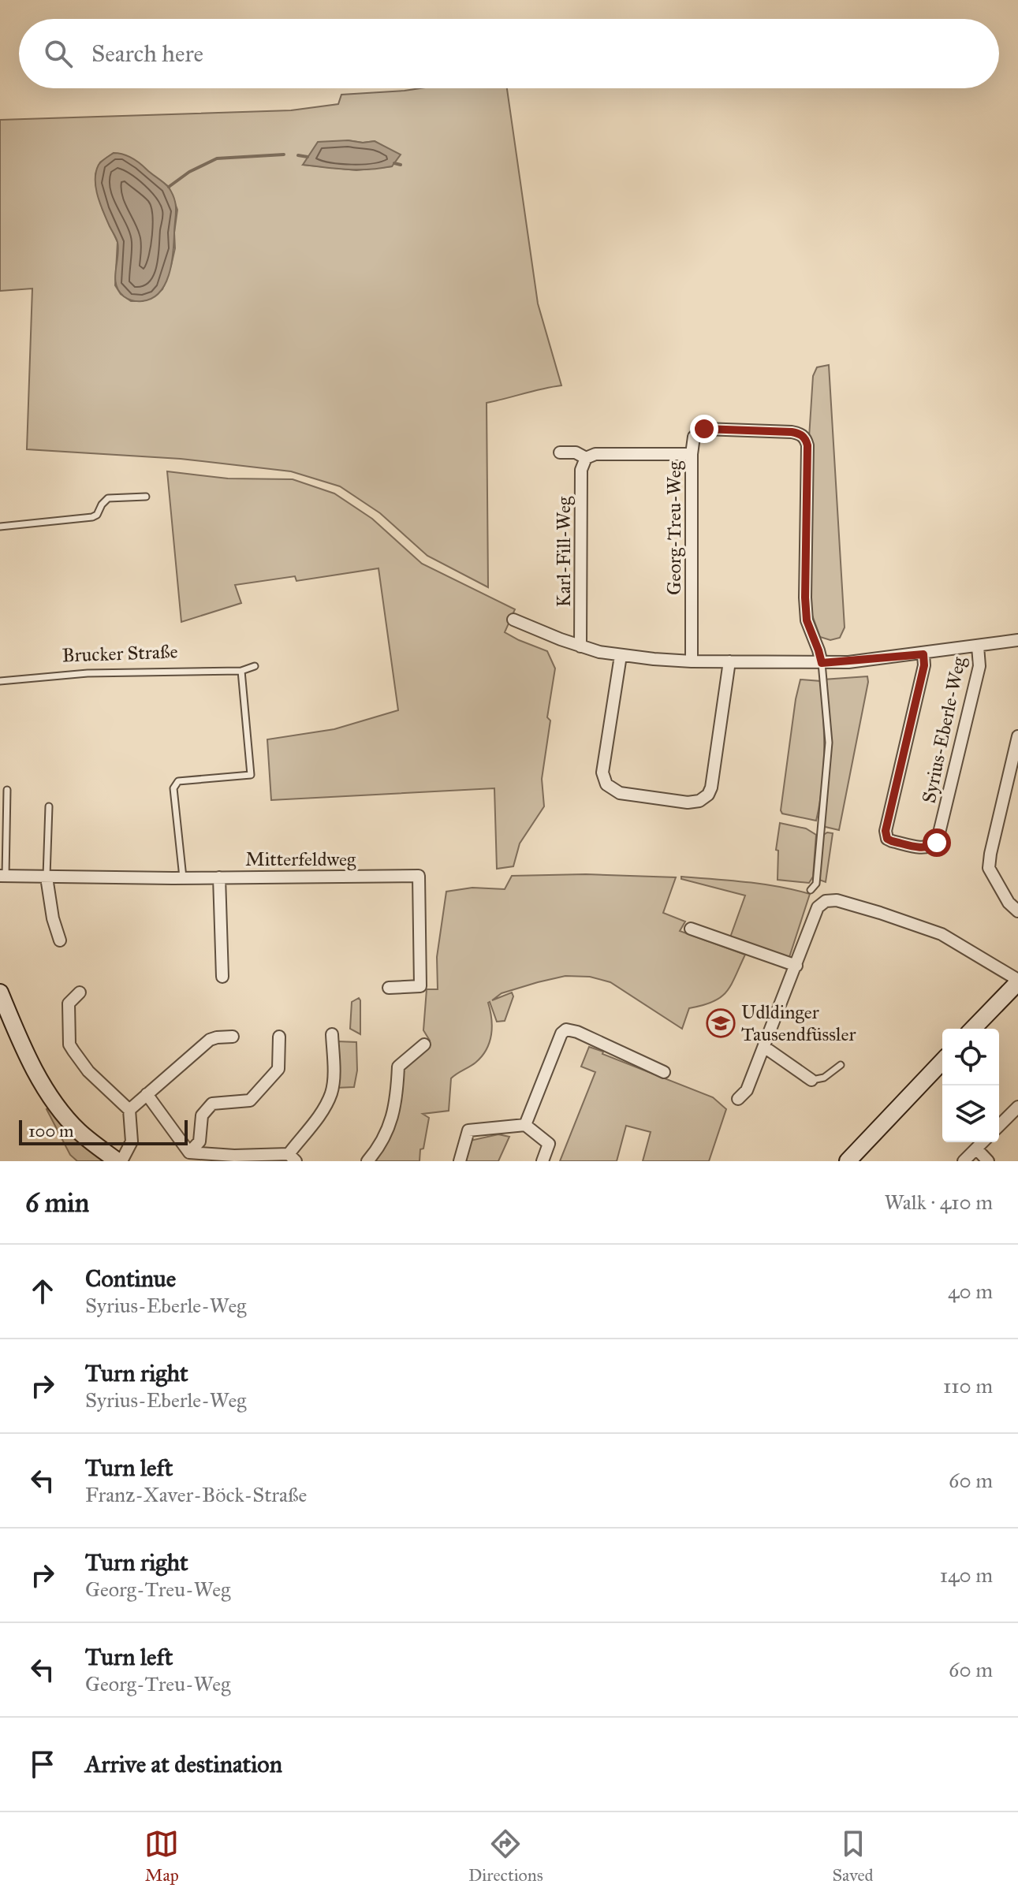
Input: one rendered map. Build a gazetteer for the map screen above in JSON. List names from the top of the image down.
{
  "streets": {
    "street": [
      "Georg-Treu-Weg",
      "Karl-Fill-Weg",
      "Syrius-Eberle-Weg",
      "Mitterfeldweg"
    ],
    "lane": ["Brucker Straße"]
  },
  "places": {
    "school or university": ["Udldinger Tausendfüssler"]
  },
  "scale_bar": "100 m",
  "page": {
    "search": "Search here",
    "scale": "100 m",
    "heading": ["6 min", "Walk · 410 m"],
    "list": [
      ["Continue", "Syrius-Eberle-Weg", "40 m"],
      ["Turn right", "Syrius-Eberle-Weg", "110 m"],
      ["Turn left", "Franz-Xaver-Böck-Straße", "60 m"],
      ["Turn right", "Georg-Treu-Weg", "140 m"],
      ["Turn left", "Georg-Treu-Weg", "60 m"],
      "Arrive at destination"
    ],
    "nav": ["Map", "Directions", "Saved"]
  }
}
